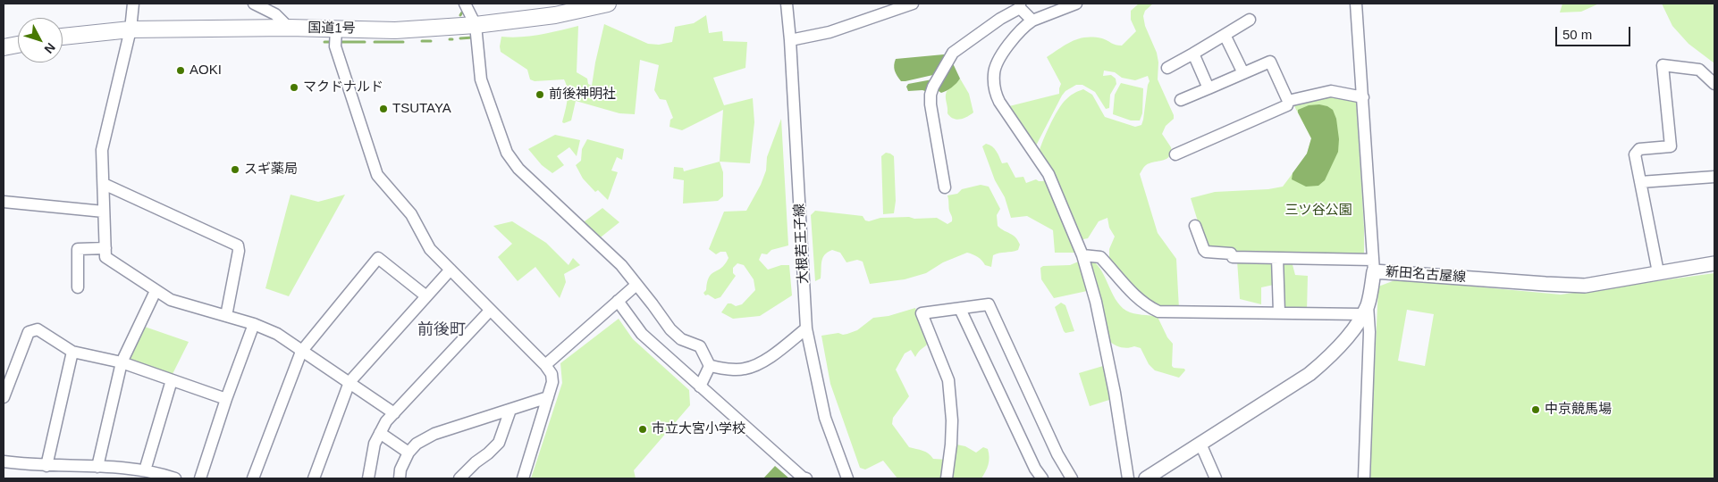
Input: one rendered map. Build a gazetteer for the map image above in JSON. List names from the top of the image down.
{
  "streets": {
    "highway": ["国道1号"],
    "main road": ["新田名古屋線"],
    "street": ["大根若王子線"]
  },
  "districts": ["前後町"],
  "parks": ["三ツ谷公園"],
  "places": [
    "AOKI",
    "マクドナルド",
    "前後神明社",
    "TSUTAYA",
    "スギ薬局",
    "中京競馬場",
    "市立大宮小学校"
  ],
  "scale_bar": "50 m",
  "north": "bottom right"
}
